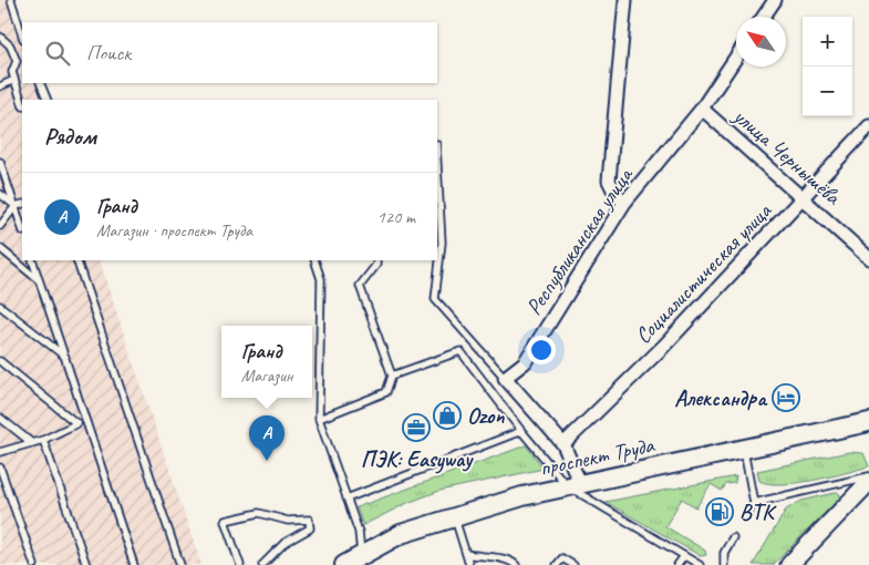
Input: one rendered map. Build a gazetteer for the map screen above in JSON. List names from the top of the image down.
{
  "streets": {
    "main road": ["проспект Труда"],
    "street": ["улица Чернышёва", "Республиканская улица", "Социалистическая улица"]
  },
  "crossings": [
    ["улица Чернышёва", "Республиканская улица"],
    ["улица Чернышёва", "Социалистическая улица"]
  ],
  "places": {
    "hotel": ["Александра"],
    "shop": ["Ozon"],
    "office": ["ПЭК: Easyway"],
    "fuel station": ["ВТК"]
  },
  "north": "top left",
  "page": {
    "map_buttons": ["+", "−"],
    "search": "Поиск",
    "heading": "Рядом",
    "list": [
      {
        "mark": "A",
        "name": "Гранд",
        "note": "Магазин · проспект Труда",
        "value": "120 m"
      }
    ],
    "popup": ["Гранд", "Магазин"],
    "pins": "A"
  }
}
